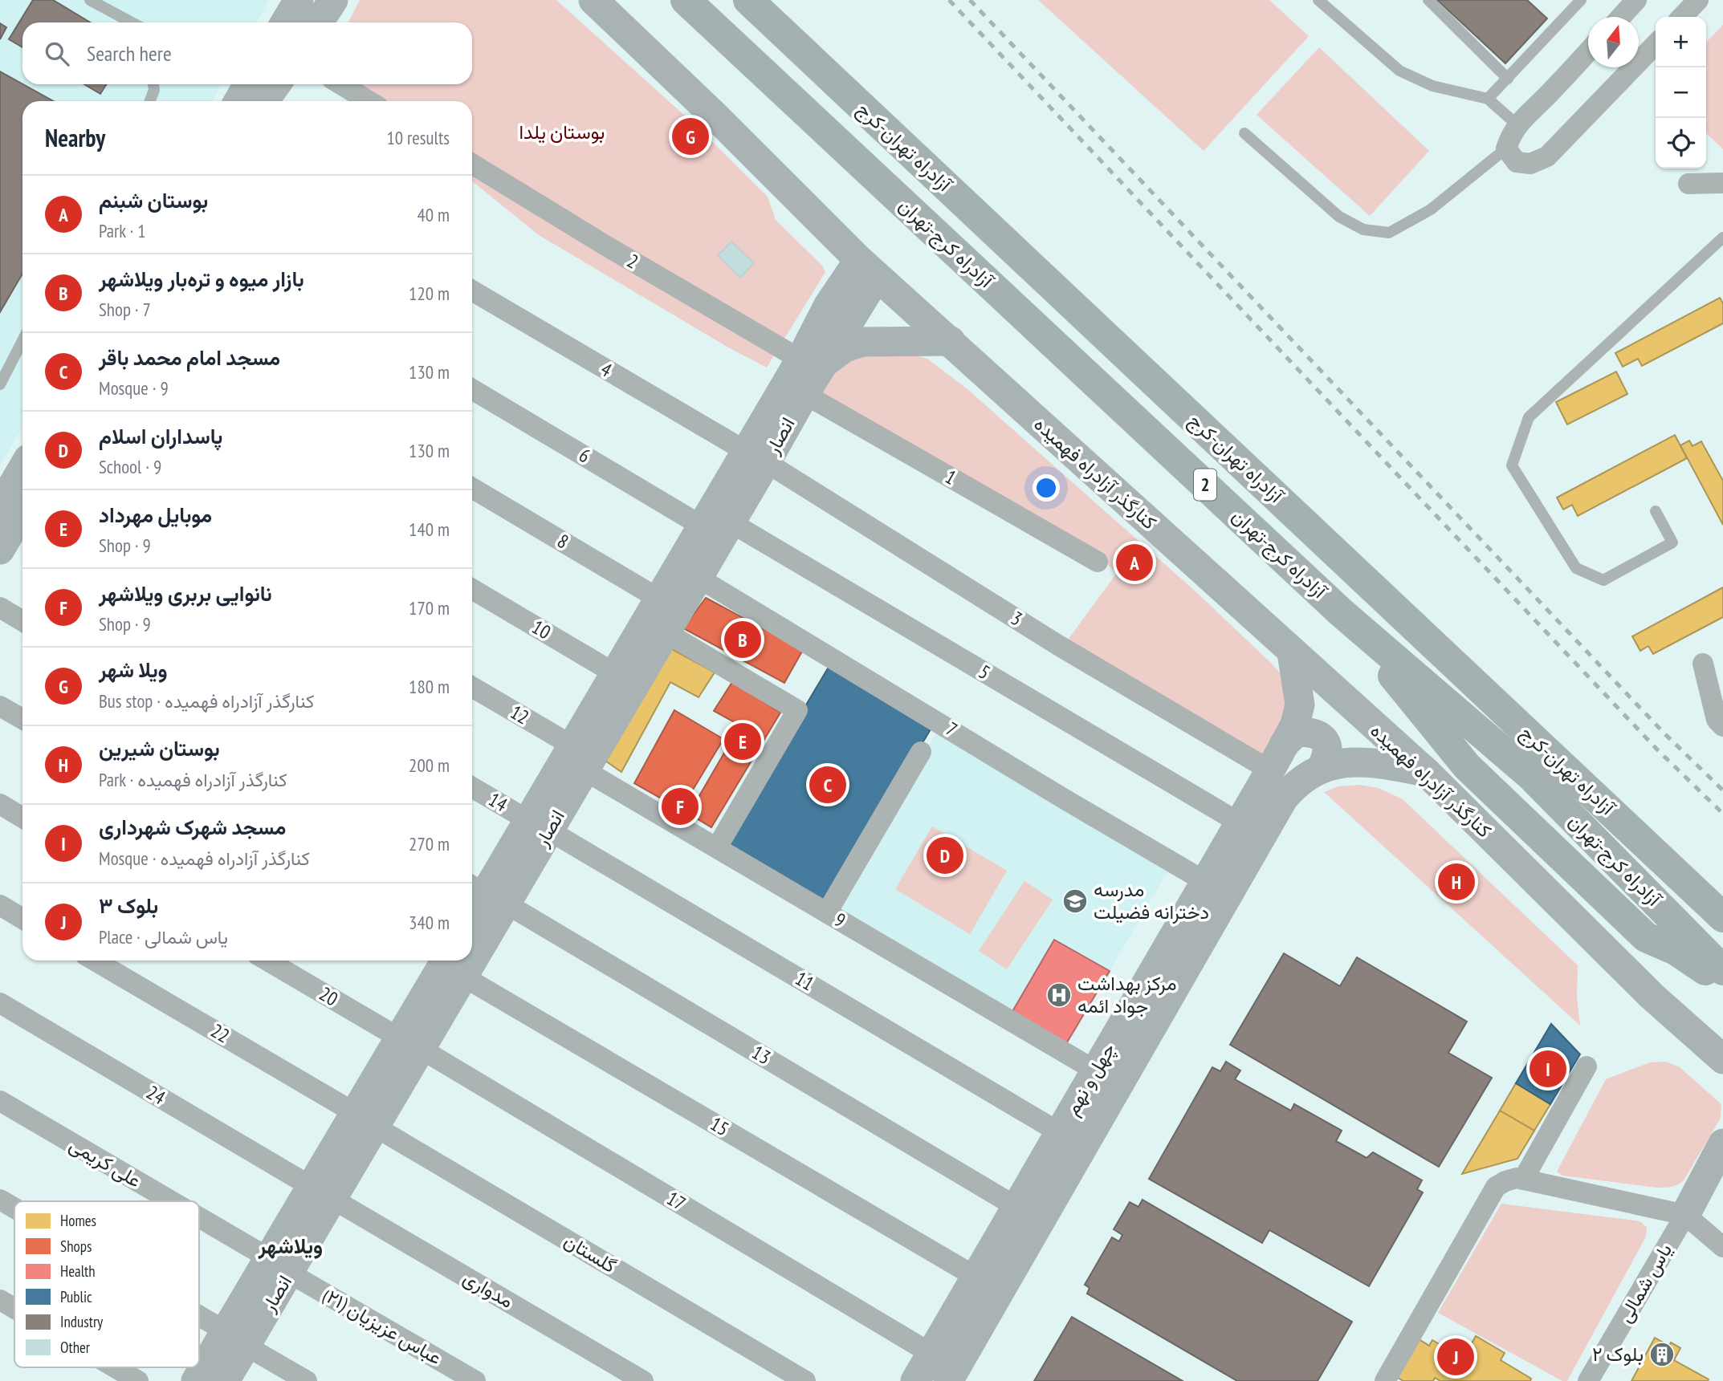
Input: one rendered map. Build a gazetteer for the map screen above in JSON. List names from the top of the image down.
{
  "streets": {
    "highway": ["آزادراه تهران-کرج", "آزادراه کرج-تهران", "2"],
    "street": [
      "4",
      "انصار",
      "6",
      "کنارگذر آزادراه فهمیده",
      "1",
      "8",
      "3",
      "10",
      "5",
      "12",
      "7",
      "14",
      "9",
      "11",
      "20",
      "22",
      "13",
      "چهل و نهم",
      "24",
      "15",
      "علی کریمی",
      "17",
      "گلستان",
      "یاس شمالی",
      "مدواری",
      "عباس عزیزیان (۲۱)"
    ]
  },
  "crossings": [
    ["2", "انصار"],
    ["4", "انصار"],
    ["4", "3"],
    ["انصار", "6"],
    ["انصار", "کنارگذر آزادراه فهمیده"],
    ["انصار", "1"],
    ["انصار", "8"],
    ["انصار", "3"],
    ["انصار", "10"],
    ["انصار", "5"],
    ["انصار", "12"],
    ["انصار", "7"],
    ["انصار", "14"],
    ["انصار", "9"],
    ["انصار", "11"],
    ["انصار", "20"],
    ["انصار", "22"],
    ["انصار", "13"],
    ["انصار", "24"],
    ["انصار", "15"],
    ["انصار", "علی کریمی"],
    ["انصار", "17"],
    ["انصار", "گلستان"],
    ["انصار", "مدواری"],
    ["انصار", "عباس عزیزیان (۲۱)"],
    ["6", "5"],
    ["کنارگذر آزادراه فهمیده", "چهل و نهم"],
    ["3", "چهل و نهم"],
    ["5", "چهل و نهم"],
    ["12", "9"],
    ["7", "چهل و نهم"],
    ["14", "11"],
    ["9", "چهل و نهم"],
    ["11", "چهل و نهم"],
    ["20", "17"],
    ["22", "گلستان"],
    ["13", "چهل و نهم"],
    ["چهل و نهم", "15"],
    ["چهل و نهم", "17"],
    ["24", "مدواری"],
    ["علی کریمی", "عباس عزیزیان (۲۱)"]
  ],
  "districts": ["ویلاشهر"],
  "parks": ["بوستان یلدا"],
  "places": {
    "school or university": ["مدرسه دخترانه فضیلت"],
    "hospital": ["مرکز بهداشت جواد ائمه"],
    "building": ["بلوک ۲"]
  },
  "legend": [
    "Homes",
    "Shops",
    "Health",
    "Public",
    "Industry",
    "Other"
  ],
  "north": "top",
  "page": {
    "map_buttons": ["+", "−"],
    "search": "Search here",
    "heading": ["Nearby", "10 results"],
    "pins": [
      "G",
      "A",
      "B",
      "E",
      "C",
      "F",
      "D",
      "H",
      "I",
      "J"
    ],
    "list": [
      {
        "mark": "A",
        "name": "بوستان شبنم",
        "note": "Park · 1",
        "value": "40 m"
      },
      {
        "mark": "B",
        "name": "بازار میوه و تره‌بار ویلاشهر",
        "note": "Shop · 7",
        "value": "120 m"
      },
      {
        "mark": "C",
        "name": "مسجد امام محمد باقر",
        "note": "Mosque · 9",
        "value": "130 m"
      },
      {
        "mark": "D",
        "name": "پاسداران اسلام",
        "note": "School · 9",
        "value": "130 m"
      },
      {
        "mark": "E",
        "name": "موبایل مهرداد",
        "note": "Shop · 9",
        "value": "140 m"
      },
      {
        "mark": "F",
        "name": "نانوایی بربری ویلاشهر",
        "note": "Shop · 9",
        "value": "170 m"
      },
      {
        "mark": "G",
        "name": "ویلا شهر",
        "note": "Bus stop · کنارگذر آزادراه فهمیده",
        "value": "180 m"
      },
      {
        "mark": "H",
        "name": "بوستان شیرین",
        "note": "Park · کنارگذر آزادراه فهمیده",
        "value": "200 m"
      },
      {
        "mark": "I",
        "name": "مسجد شهرک شهرداری",
        "note": "Mosque · کنارگذر آزادراه فهمیده",
        "value": "270 m"
      },
      {
        "mark": "J",
        "name": "بلوک ۳",
        "note": "Place · یاس شمالی",
        "value": "340 m"
      }
    ]
  }
}
